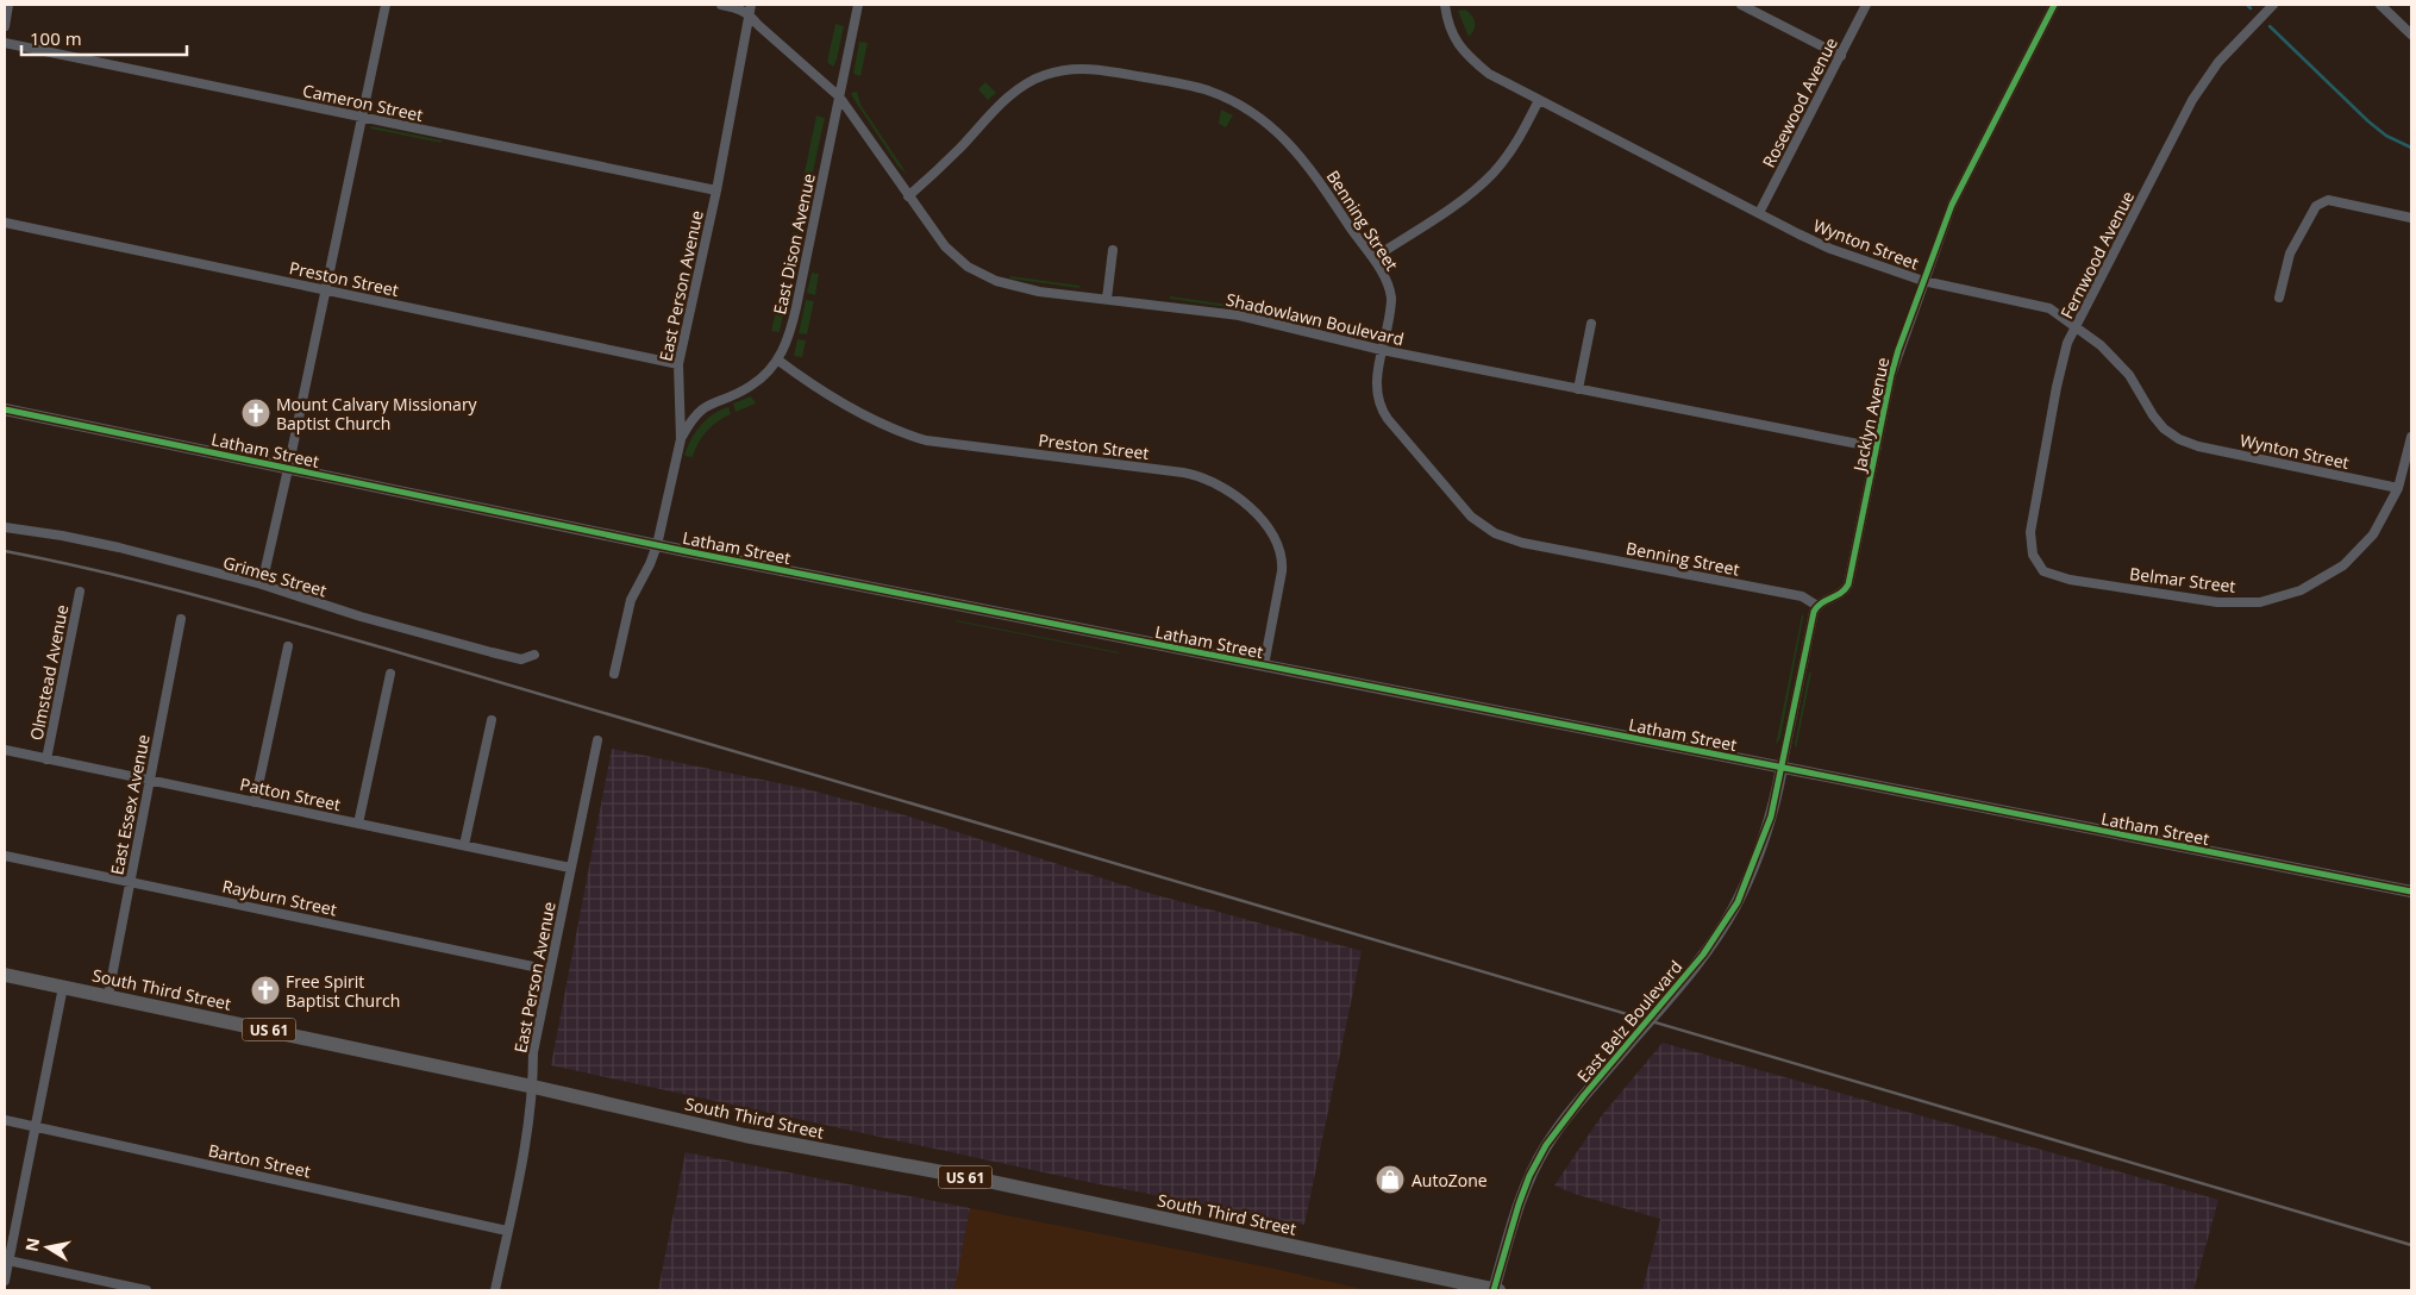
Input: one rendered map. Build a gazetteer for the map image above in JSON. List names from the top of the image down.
{
  "streets": {
    "main road": ["South Third Street", "US 61"],
    "street": [
      "Cameron Street",
      "Rosewood Avenue",
      "Benning Street",
      "East Dison Avenue",
      "Wynton Street",
      "Fernwood Avenue",
      "Preston Street",
      "East Person Avenue",
      "Shadowlawn Boulevard",
      "Jacklyn Avenue",
      "Latham Street",
      "Grimes Street",
      "Belmar Street",
      "Olmstead Avenue",
      "Patton Street",
      "East Essex Avenue",
      "Rayburn Street",
      "East Belz Boulevard",
      "Barton Street"
    ]
  },
  "crossings": [
    ["Cameron Street", "East Person Avenue"],
    ["Rosewood Avenue", "Wynton Street"],
    ["Benning Street", "Shadowlawn Boulevard"],
    ["Benning Street", "Jacklyn Avenue"],
    ["East Dison Avenue", "Preston Street"],
    ["East Dison Avenue", "East Person Avenue"],
    ["East Dison Avenue", "Shadowlawn Boulevard"],
    ["Wynton Street", "Fernwood Avenue"],
    ["Wynton Street", "Jacklyn Avenue"],
    ["Wynton Street", "Belmar Street"],
    ["Fernwood Avenue", "Belmar Street"],
    ["Preston Street", "East Person Avenue"],
    ["Preston Street", "Latham Street"],
    ["East Person Avenue", "Shadowlawn Boulevard"],
    ["East Person Avenue", "Latham Street"],
    ["East Person Avenue", "Patton Street"],
    ["East Person Avenue", "Rayburn Street"],
    ["East Person Avenue", "South Third Street"],
    ["East Person Avenue", "Barton Street"],
    ["Shadowlawn Boulevard", "Jacklyn Avenue"],
    ["Latham Street", "East Belz Boulevard"],
    ["Olmstead Avenue", "Patton Street"],
    ["Patton Street", "East Essex Avenue"],
    ["East Essex Avenue", "Rayburn Street"],
    ["East Essex Avenue", "South Third Street"],
    ["South Third Street", "East Belz Boulevard"]
  ],
  "places": {
    "church": ["Mount Calvary Missionary Baptist Church", "Free Spirit Baptist Church"],
    "shop": ["AutoZone"]
  },
  "scale_bar": "100 m",
  "north": "left"
}
